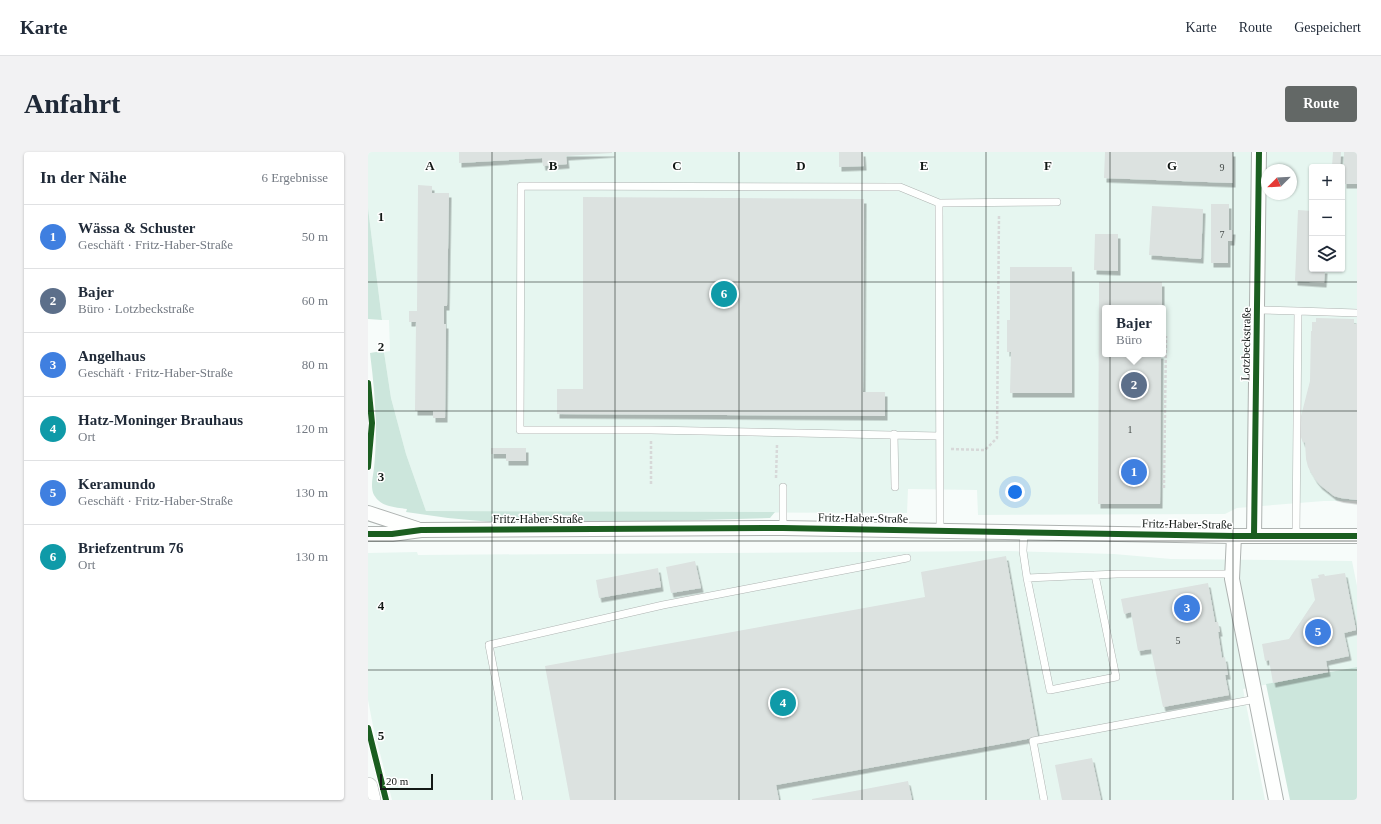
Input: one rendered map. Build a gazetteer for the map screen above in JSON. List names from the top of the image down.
{
  "streets": {
    "street": ["Lotzbeckstraße", "Fritz-Haber-Straße"]
  },
  "crossings": [
    ["Lotzbeckstraße", "Fritz-Haber-Straße"]
  ],
  "house_numbers": [
    "9",
    "7",
    "1",
    "5"
  ],
  "scale_bar": "20 m",
  "north": "bottom left",
  "page": {
    "header": "Karte",
    "nav": ["Karte", "Route", "Gespeichert"],
    "buttons": "Route",
    "title": "Anfahrt",
    "heading": ["In der Nähe", "6 Ergebnisse"],
    "map_buttons": ["+", "−"],
    "list": [
      {
        "mark": "1",
        "name": "Wässa & Schuster",
        "note": "Geschäft · Fritz-Haber-Straße",
        "value": "50 m"
      },
      {
        "mark": "2",
        "name": "Bajer",
        "note": "Büro · Lotzbeckstraße",
        "value": "60 m"
      },
      {
        "mark": "3",
        "name": "Angelhaus",
        "note": "Geschäft · Fritz-Haber-Straße",
        "value": "80 m"
      },
      {
        "mark": "4",
        "name": "Hatz-Moninger Brauhaus",
        "note": "Ort",
        "value": "120 m"
      },
      {
        "mark": "5",
        "name": "Keramundo",
        "note": "Geschäft · Fritz-Haber-Straße",
        "value": "130 m"
      },
      {
        "mark": "6",
        "name": "Briefzentrum 76",
        "note": "Ort",
        "value": "130 m"
      }
    ],
    "pins": [
      "6",
      "2",
      "1",
      "3",
      "5",
      "4"
    ],
    "popup": ["Bajer", "Büro"],
    "scale": "20 m"
  },
  "grid": {
    "columns": [
      "A",
      "B",
      "C",
      "D",
      "E",
      "F",
      "G"
    ],
    "rows": [
      "1",
      "2",
      "3",
      "4",
      "5"
    ]
  }
}
